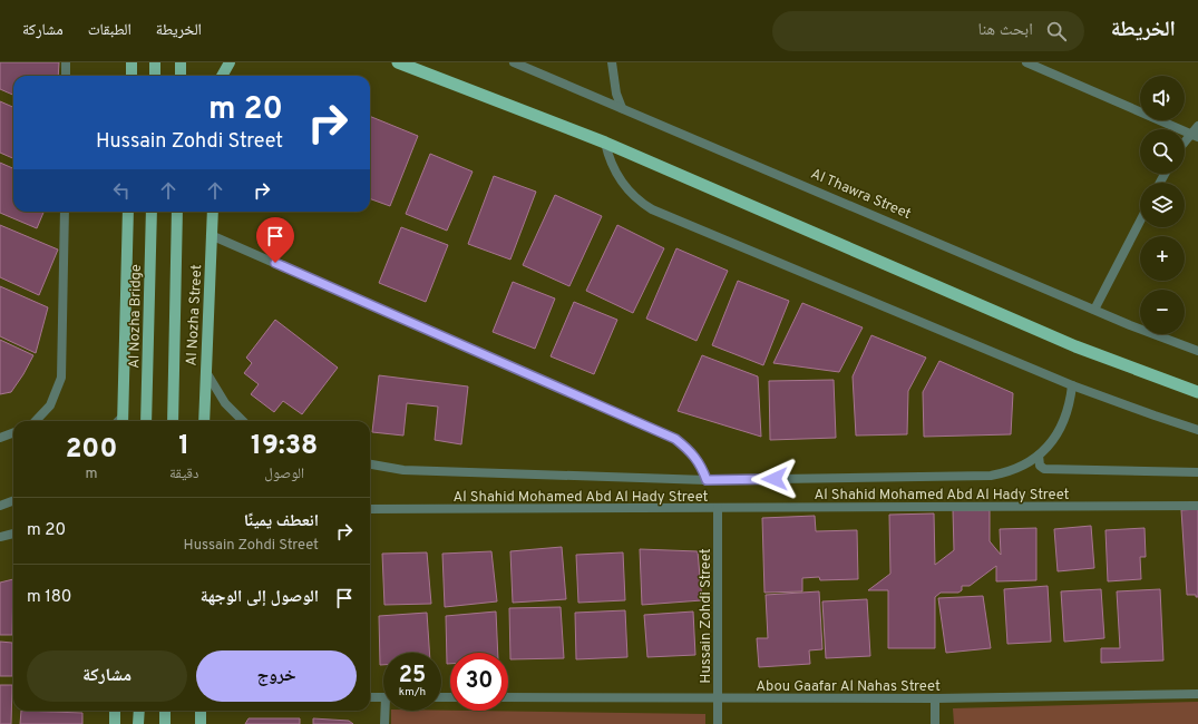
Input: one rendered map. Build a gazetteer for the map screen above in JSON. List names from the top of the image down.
{
  "streets": {
    "main road": ["Al Nozha Street", "Al Nozha Bridge"],
    "street": [
      "Al Thawra Street",
      "Al Shahid Mohamed Abd Al Hady Street",
      "Hussain Zohdi Street",
      "Abou Gaafar Al Nahas Street"
    ]
  },
  "crossings": [
    ["Al Shahid Mohamed Abd Al Hady Street", "Hussain Zohdi Street"],
    ["Hussain Zohdi Street", "Abou Gaafar Al Nahas Street"]
  ],
  "page": {
    "header": "الخريطة",
    "search": "ابحث هنا",
    "nav": ["الخريطة", "الطبقات", "مشاركة"],
    "map_buttons": ["+", "−"],
    "turn": ["20 m", "Hussain Zohdi Street"],
    "eta": [
      "19:38",
      "الوصول",
      "1",
      "دقيقة",
      "200",
      "m"
    ],
    "list": [
      {
        "name": "انعطف يمينًا",
        "note": "Hussain Zohdi Street",
        "value": "20 m"
      },
      {
        "name": "الوصول إلى الوجهة",
        "value": "180 m"
      }
    ],
    "buttons": ["خروج", "مشاركة"],
    "speed": "25 km/h",
    "limit": "30"
  }
}
